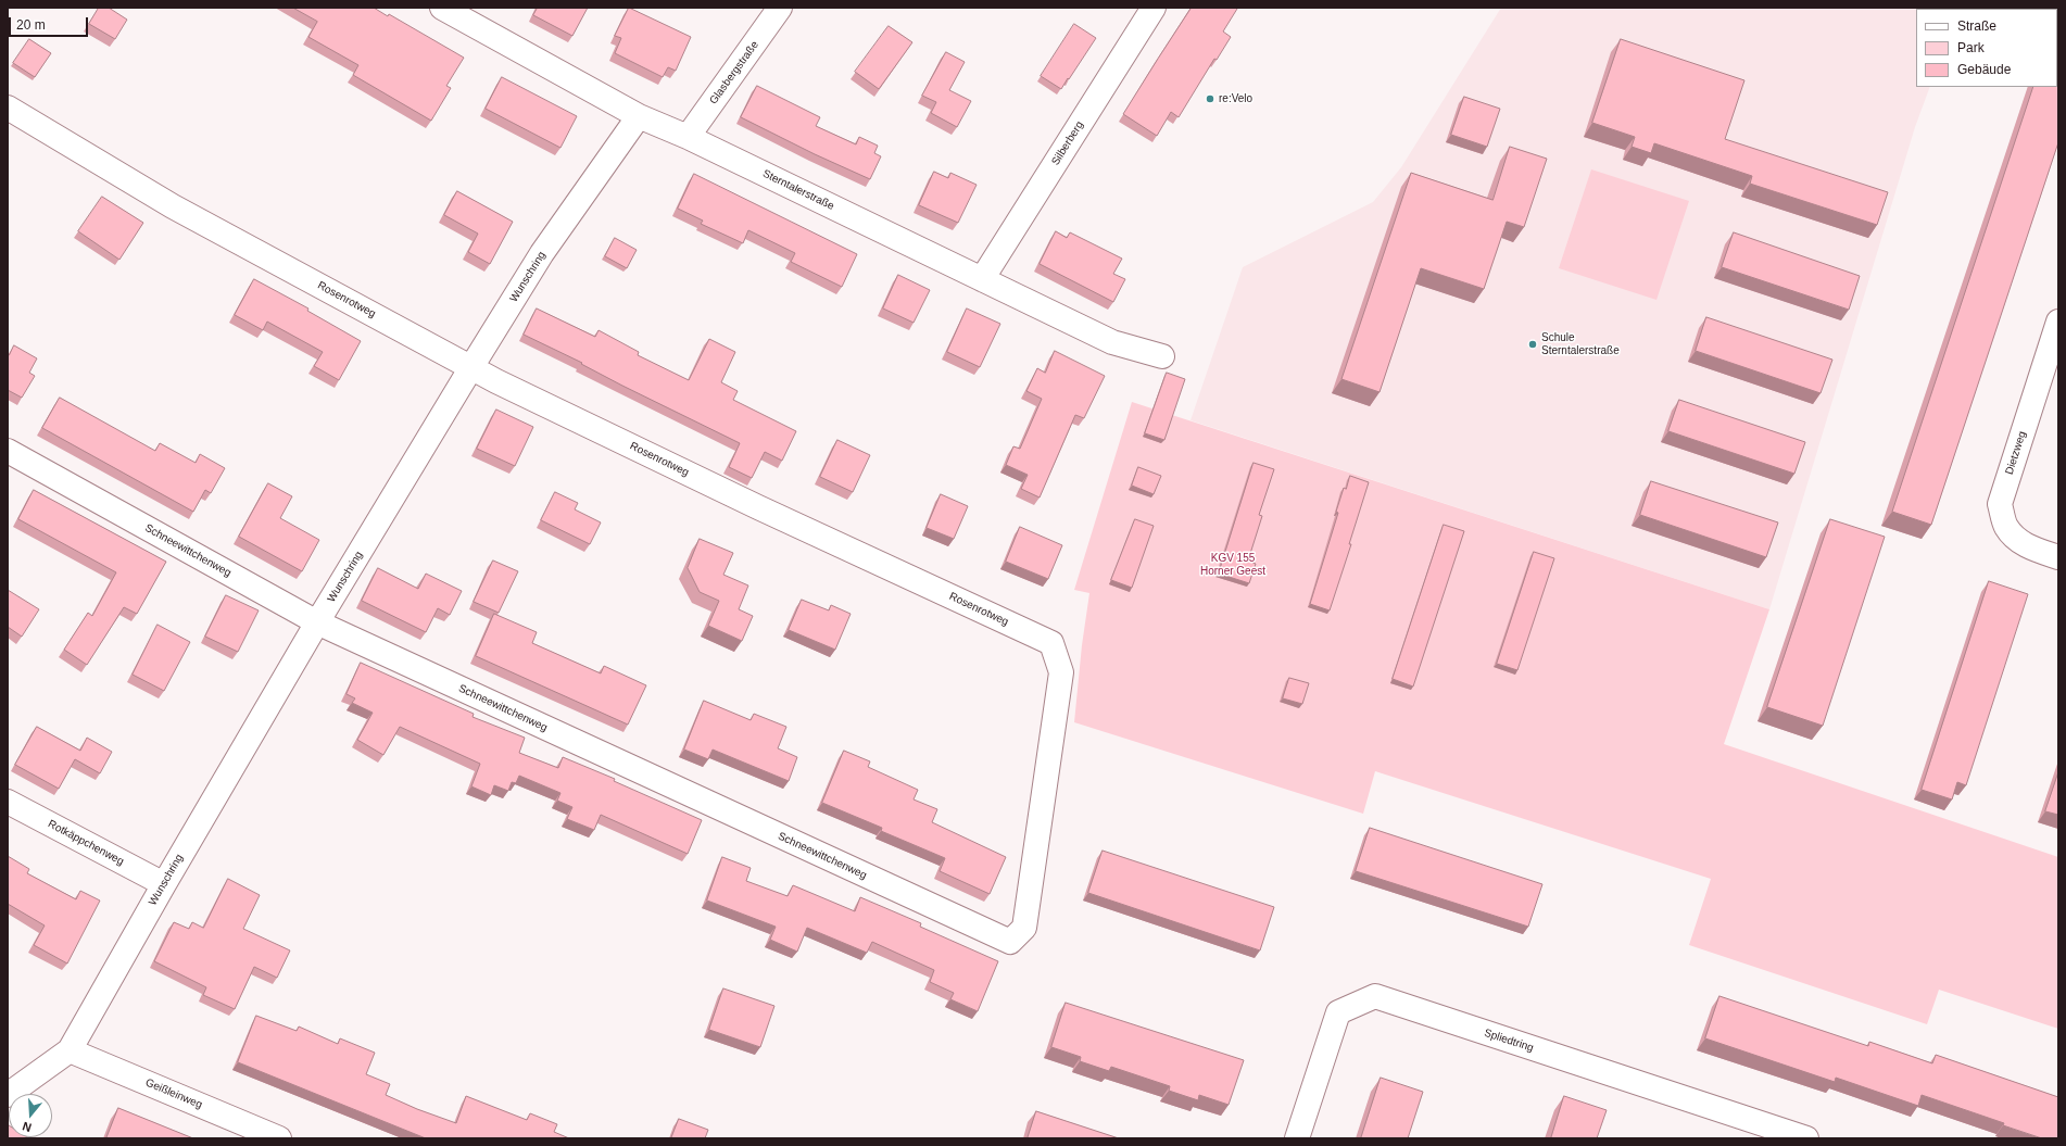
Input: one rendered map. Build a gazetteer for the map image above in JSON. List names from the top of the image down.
{
  "streets": {
    "street": [
      "Glasbergstraße",
      "Silberberg",
      "Sterntalerstraße",
      "Wunschring",
      "Rosenrotweg",
      "Dietzweg",
      "Schneewittchenweg",
      "Rotkäppchenweg",
      "Spliedtring",
      "Geißleinweg"
    ]
  },
  "crossings": [
    ["Glasbergstraße", "Sterntalerstraße"],
    ["Silberberg", "Sterntalerstraße"],
    ["Sterntalerstraße", "Wunschring"],
    ["Wunschring", "Rosenrotweg"],
    ["Wunschring", "Schneewittchenweg"],
    ["Wunschring", "Rotkäppchenweg"],
    ["Wunschring", "Geißleinweg"],
    ["Rosenrotweg", "Schneewittchenweg"]
  ],
  "parks": ["KGV 155 Horner Geest"],
  "places": ["re:Velo", "Schule Sterntalerstraße"],
  "legend": ["Straße", "Park", "Gebäude"],
  "scale_bar": "20 m",
  "north": "bottom"
}
